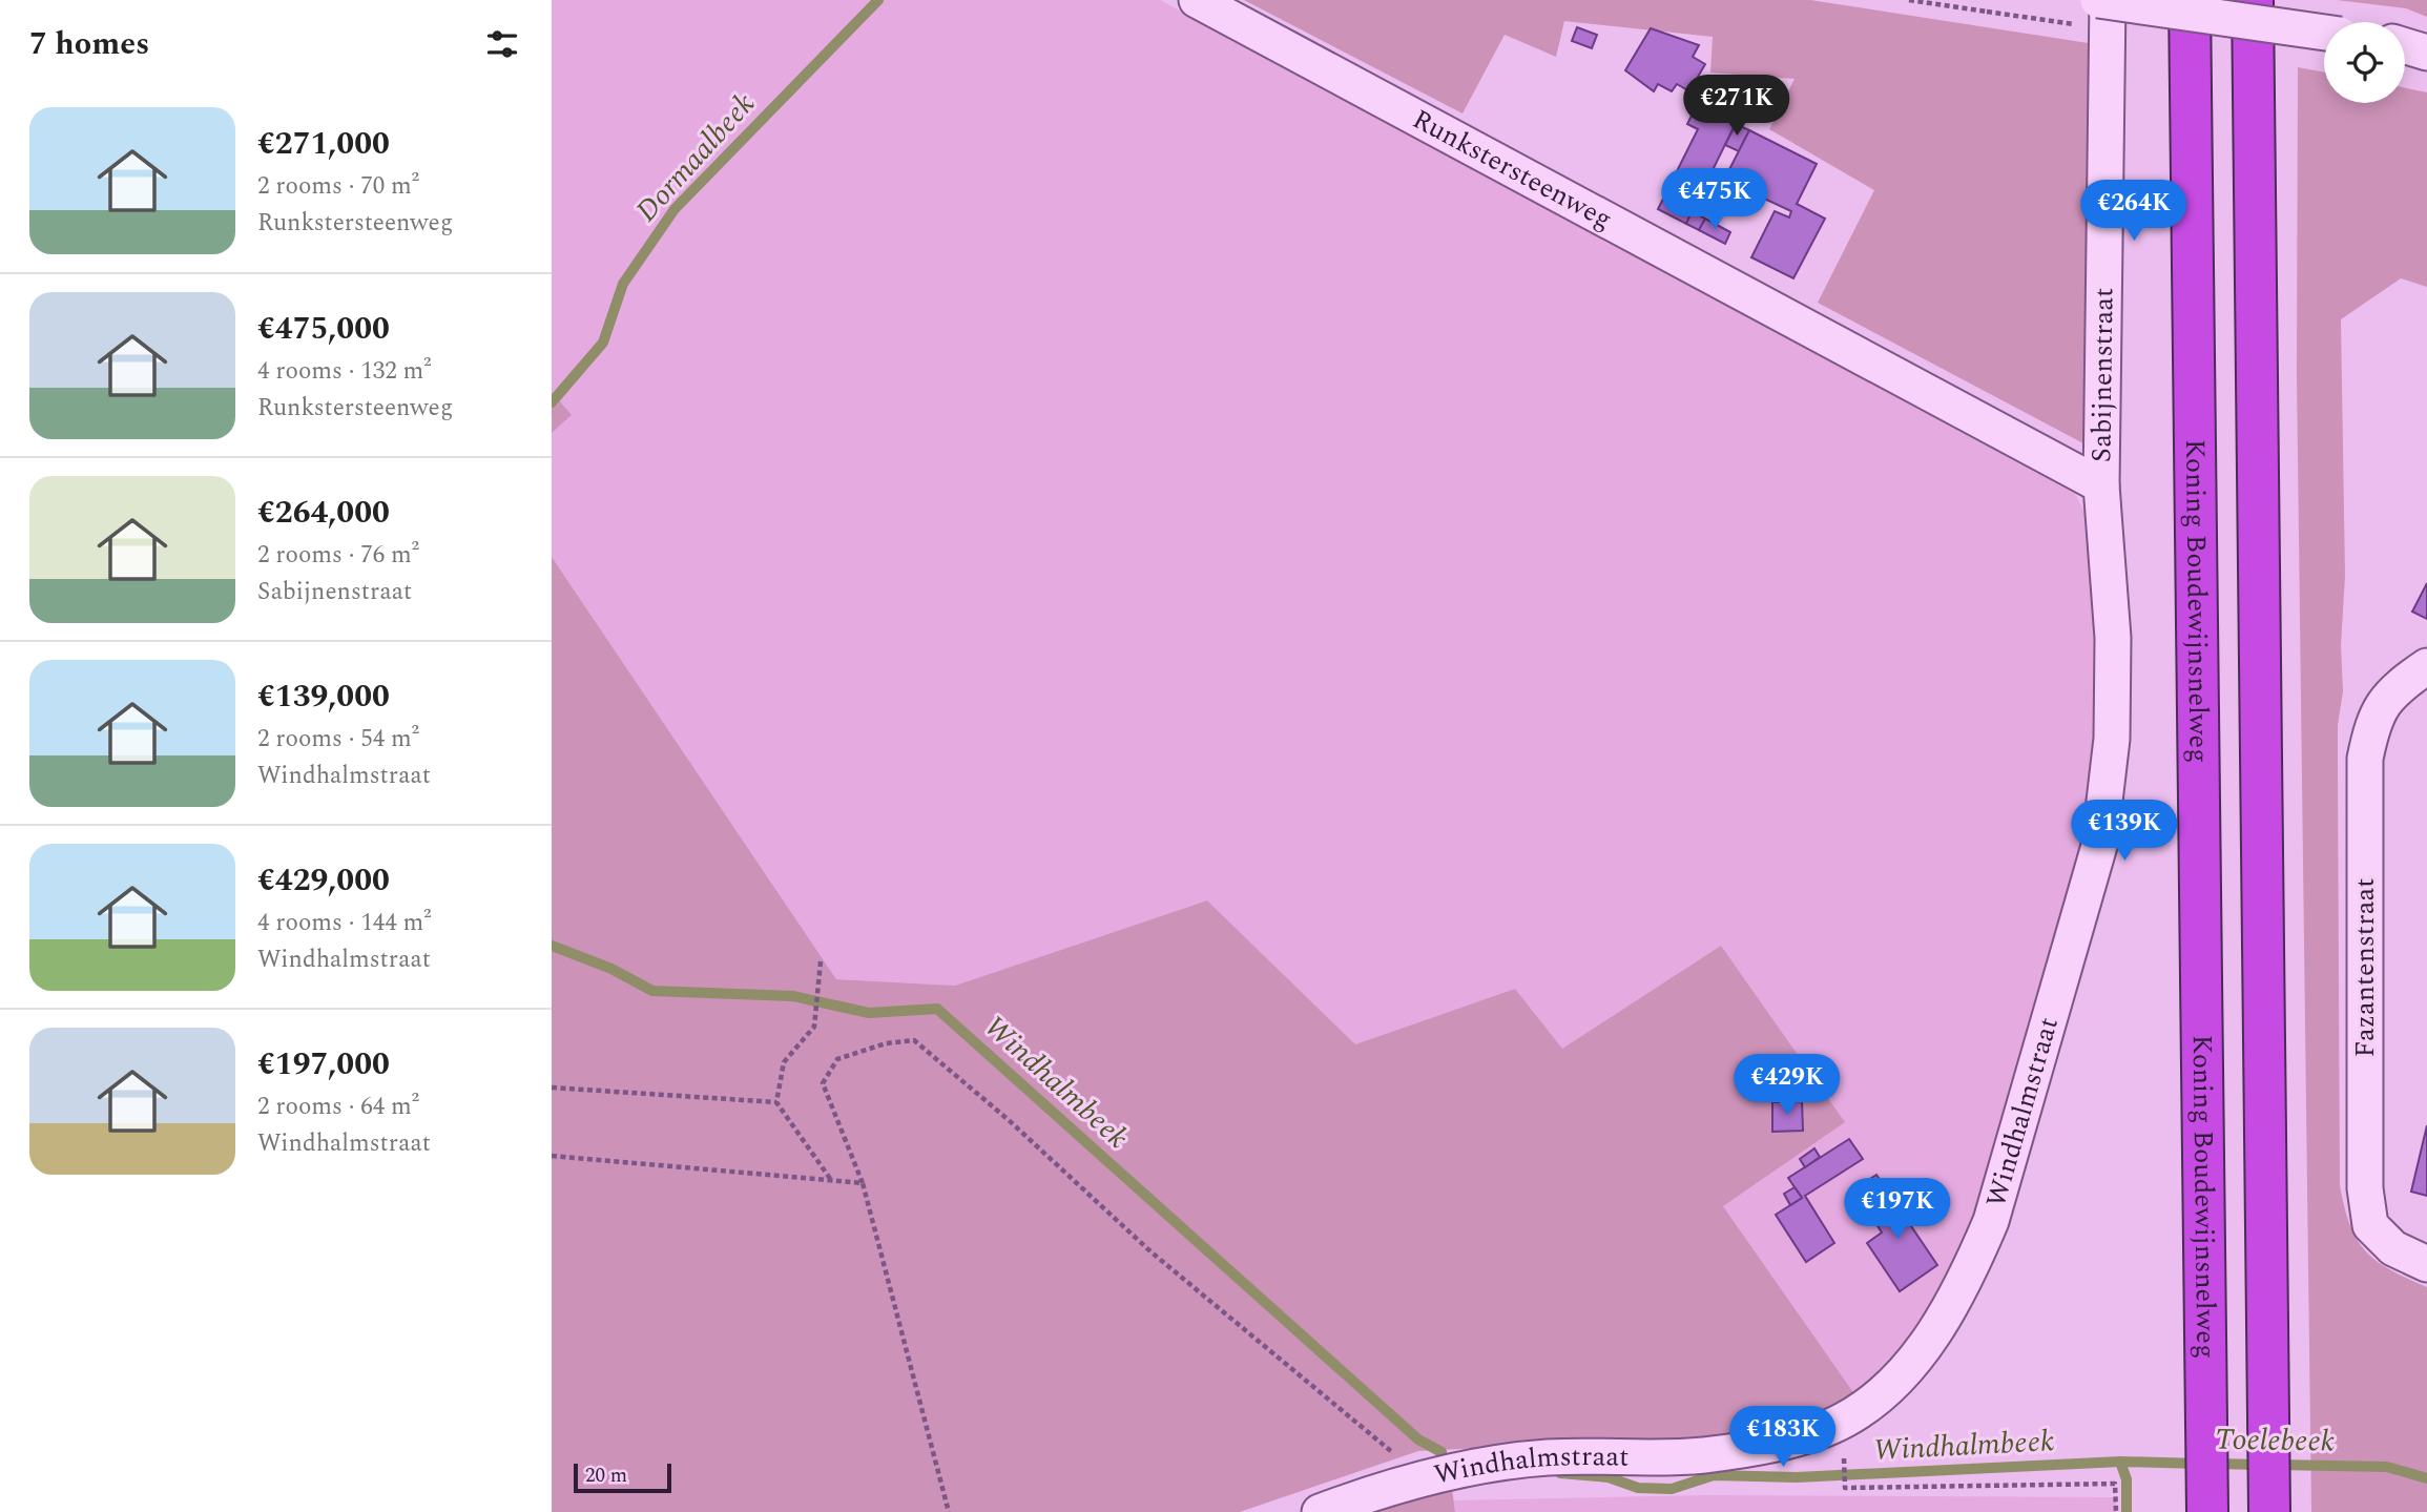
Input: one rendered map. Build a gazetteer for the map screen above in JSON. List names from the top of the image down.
{
  "streets": {
    "highway": ["Koning Boudewijnsnelweg"],
    "street": [
      "Runkstersteenweg",
      "Sabijnenstraat",
      "Fazantenstraat",
      "Windhalmstraat"
    ]
  },
  "crossings": [
    ["Runkstersteenweg", "Sabijnenstraat"],
    ["Runkstersteenweg", "Windhalmstraat"],
    ["Sabijnenstraat", "Windhalmstraat"]
  ],
  "water": ["Dormaalbeek", "Windhalmbeek", "Toelebeek"],
  "scale_bar": "20 m",
  "page": {
    "heading": "7 homes",
    "price": [
      "€271K",
      "€475K",
      "€264K",
      "€139K",
      "€429K",
      "€197K",
      "€183K"
    ],
    "list": [
      {
        "name": "€271,000",
        "note": "2 rooms · 70 m² · Runkstersteenweg"
      },
      {
        "name": "€475,000",
        "note": "4 rooms · 132 m² · Runkstersteenweg"
      },
      {
        "name": "€264,000",
        "note": "2 rooms · 76 m² · Sabijnenstraat"
      },
      {
        "name": "€139,000",
        "note": "2 rooms · 54 m² · Windhalmstraat"
      },
      {
        "name": "€429,000",
        "note": "4 rooms · 144 m² · Windhalmstraat"
      },
      {
        "name": "€197,000",
        "note": "2 rooms · 64 m² · Windhalmstraat"
      }
    ],
    "scale": "20 m"
  }
}
